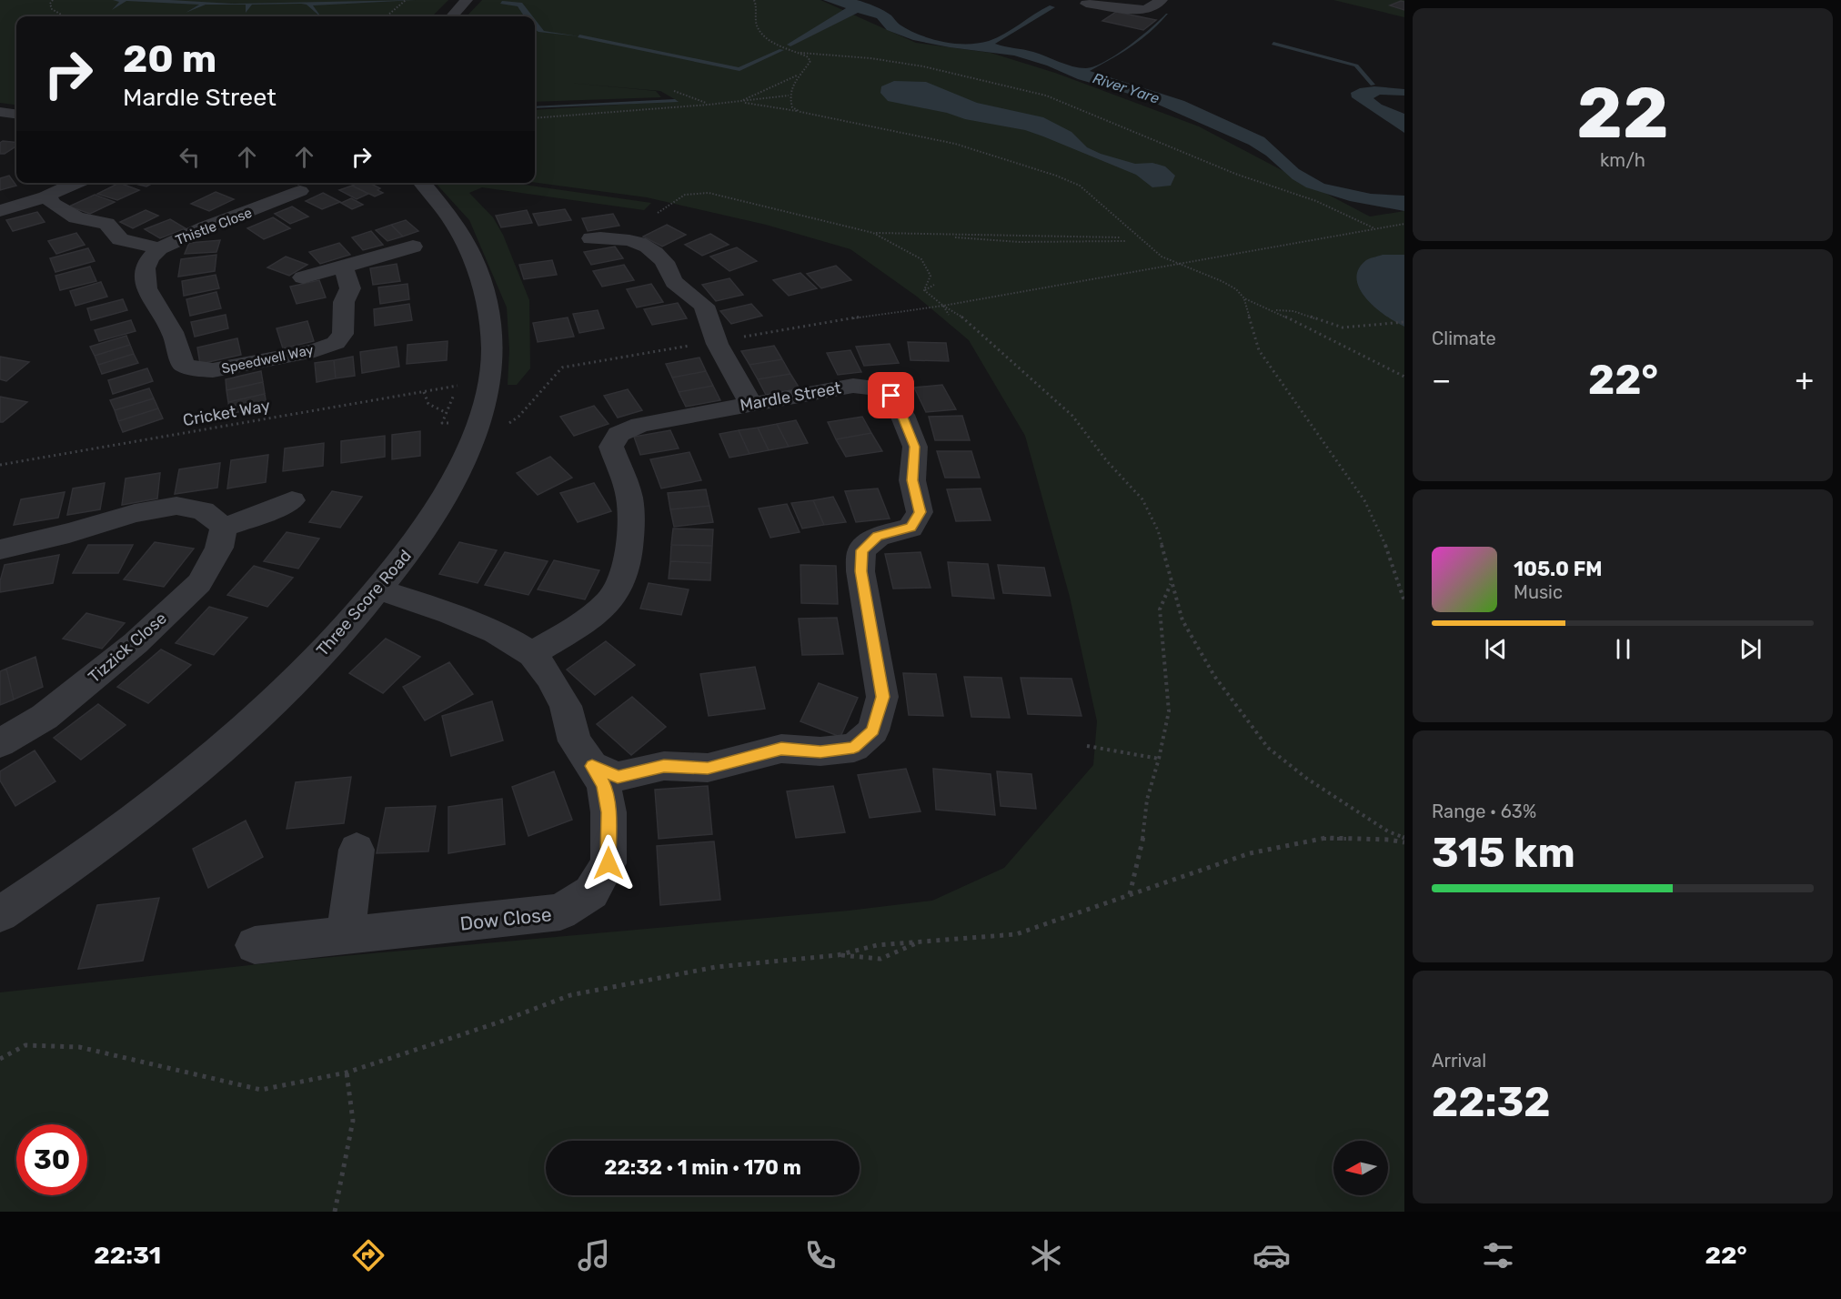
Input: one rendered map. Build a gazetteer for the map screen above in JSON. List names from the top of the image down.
{
  "streets": {
    "street": [
      "Thistle Close",
      "Speedwell Way",
      "Mardle Street",
      "Three Score Road",
      "Tizzick Close",
      "Dow Close"
    ],
    "path": ["Cricket Way"]
  },
  "crossings": [
    ["Thistle Close", "Speedwell Way"],
    ["Mardle Street", "Dow Close"]
  ],
  "water": ["River Yare"],
  "north": "left",
  "page": {
    "tile": [
      ["22", "km/h"],
      "Climate",
      ["Range · 63%", "315 km"],
      ["Arrival", "22:32"]
    ],
    "turn": ["20 m", "Mardle Street"],
    "heat": ["−", "22°", "+"],
    "song": ["105.0 FM", "Music"],
    "limit": "30",
    "trip": "22:32 · 1 min · 170 m",
    "tabs": ["22:31", "22°"]
  }
}
